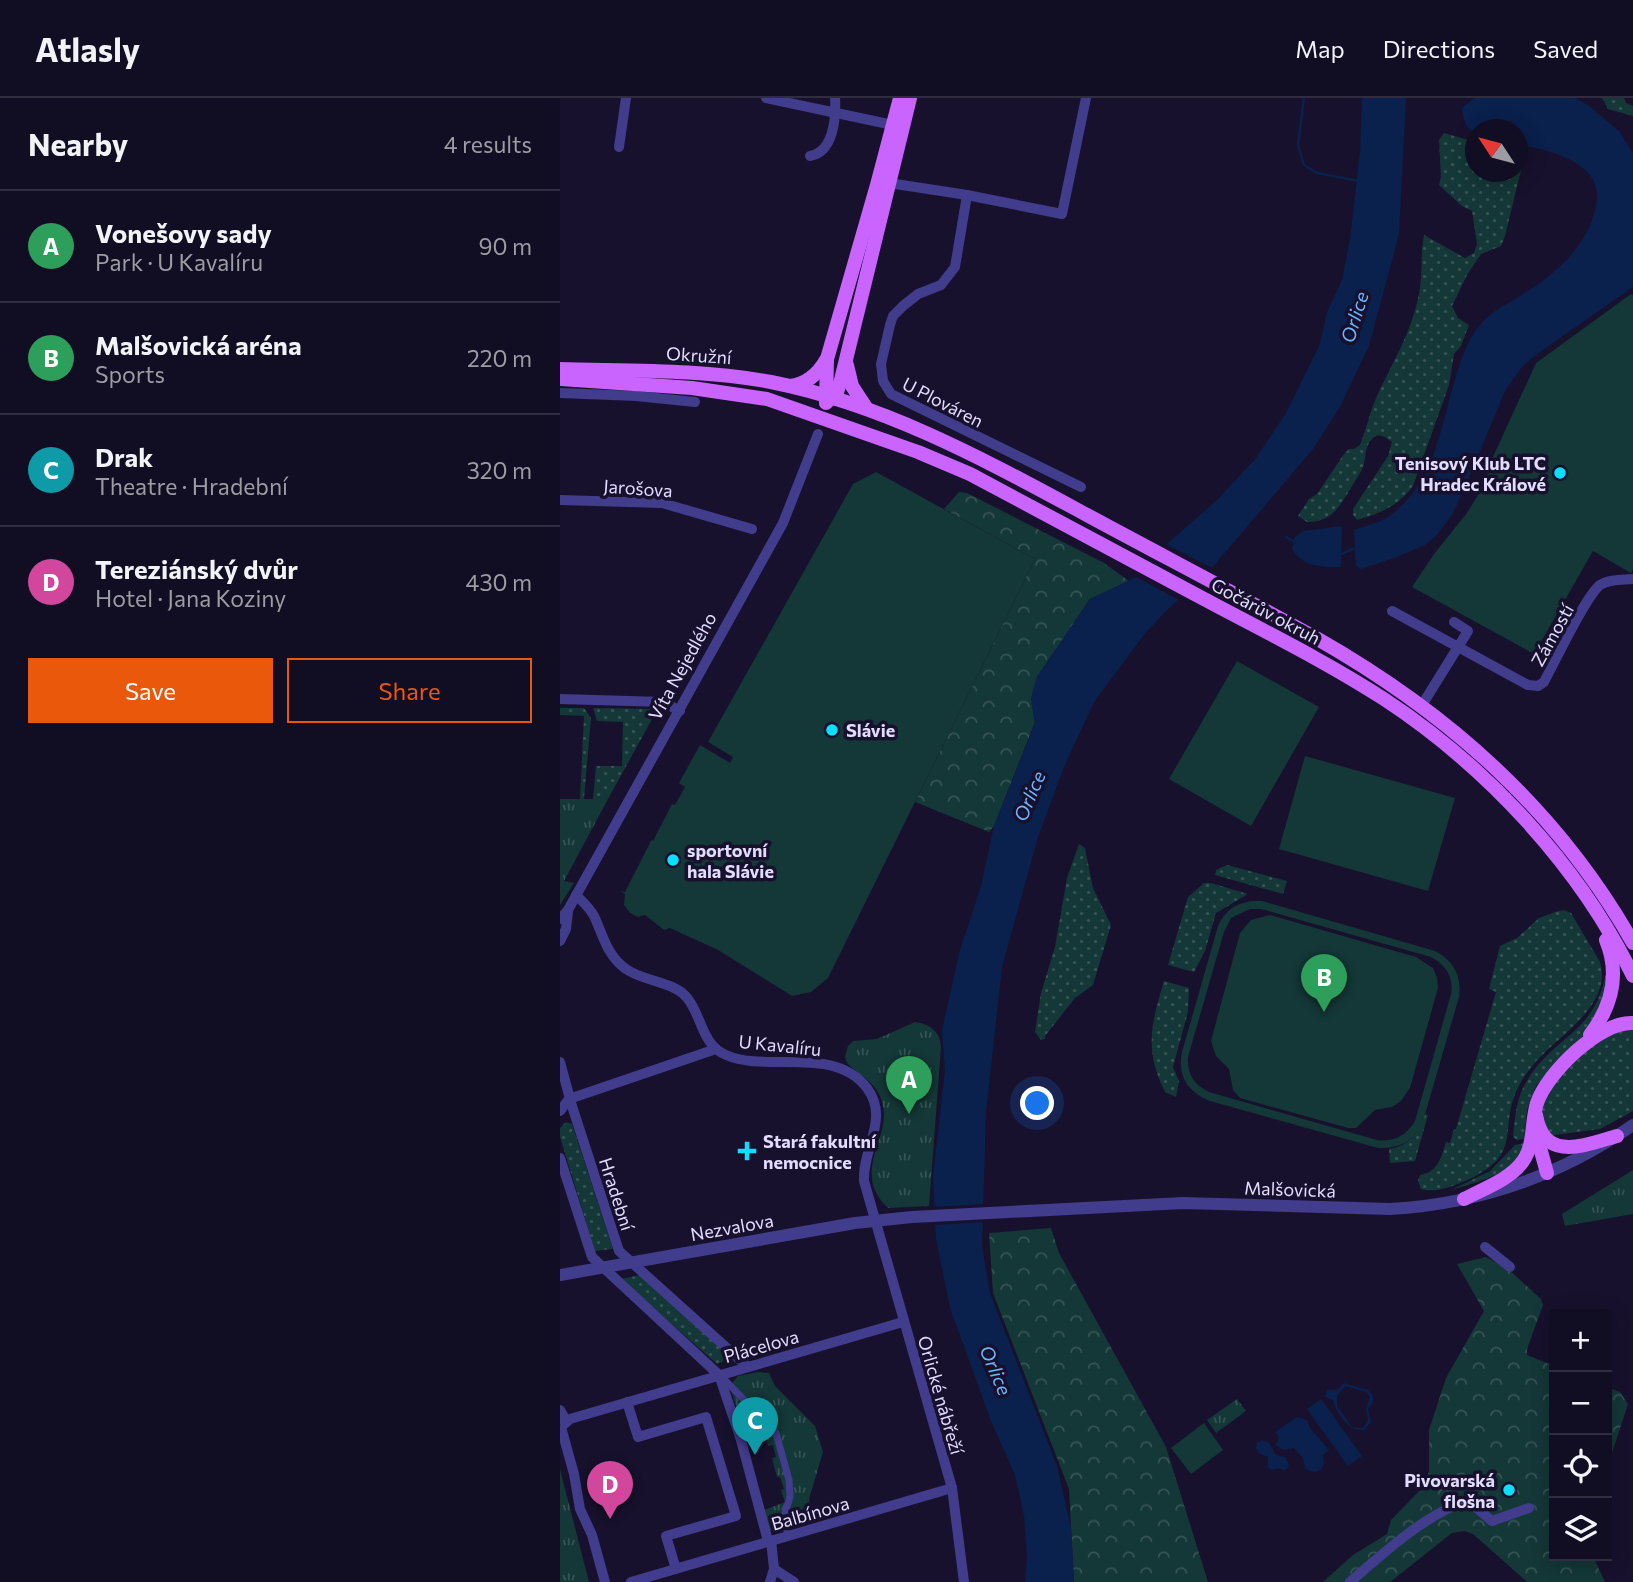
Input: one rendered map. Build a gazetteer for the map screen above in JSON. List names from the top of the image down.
{
  "streets": {
    "main road": ["Okružní", "Gočárův okruh"],
    "street": [
      "U Plováren",
      "Jarošova",
      "Zámostí",
      "Víta Nejedlého",
      "U Kavalíru",
      "Malšovická",
      "Hradební",
      "Nezvalova",
      "Plácelova",
      "Orlické nábřeží",
      "Balbínova"
    ]
  },
  "crossings": [
    ["Okružní", "Gočárův okruh"],
    ["Víta Nejedlého", "U Kavalíru"],
    ["U Kavalíru", "Hradební"],
    ["U Kavalíru", "Nezvalova"],
    ["U Kavalíru", "Orlické nábřeží"],
    ["Malšovická", "Nezvalova"],
    ["Hradební", "Nezvalova"],
    ["Hradební", "Plácelova"],
    ["Nezvalova", "Orlické nábřeží"],
    ["Plácelova", "Orlické nábřeží"],
    ["Orlické nábřeží", "Balbínova"]
  ],
  "water": ["Orlice"],
  "places": {
    "other": [
      "Tenisový Klub LTC Hradec Králové",
      "Slávie",
      "sportovní hala Slávie",
      "Pivovarská flošna"
    ],
    "health": ["Stará fakultní nemocnice"]
  },
  "north": "top left",
  "page": {
    "header": "Atlasly",
    "nav": ["Map", "Directions", "Saved"],
    "heading": ["Nearby", "4 results"],
    "list": [
      {
        "mark": "A",
        "name": "Vonešovy sady",
        "note": "Park · U Kavalíru",
        "value": "90 m"
      },
      {
        "mark": "B",
        "name": "Malšovická aréna",
        "note": "Sports",
        "value": "220 m"
      },
      {
        "mark": "C",
        "name": "Drak",
        "note": "Theatre · Hradební",
        "value": "320 m"
      },
      {
        "mark": "D",
        "name": "Tereziánský dvůr",
        "note": "Hotel · Jana Koziny",
        "value": "430 m"
      }
    ],
    "buttons": ["Save", "Share"],
    "pins": [
      "B",
      "A",
      "C",
      "D"
    ],
    "map_buttons": ["+", "−"]
  }
}
